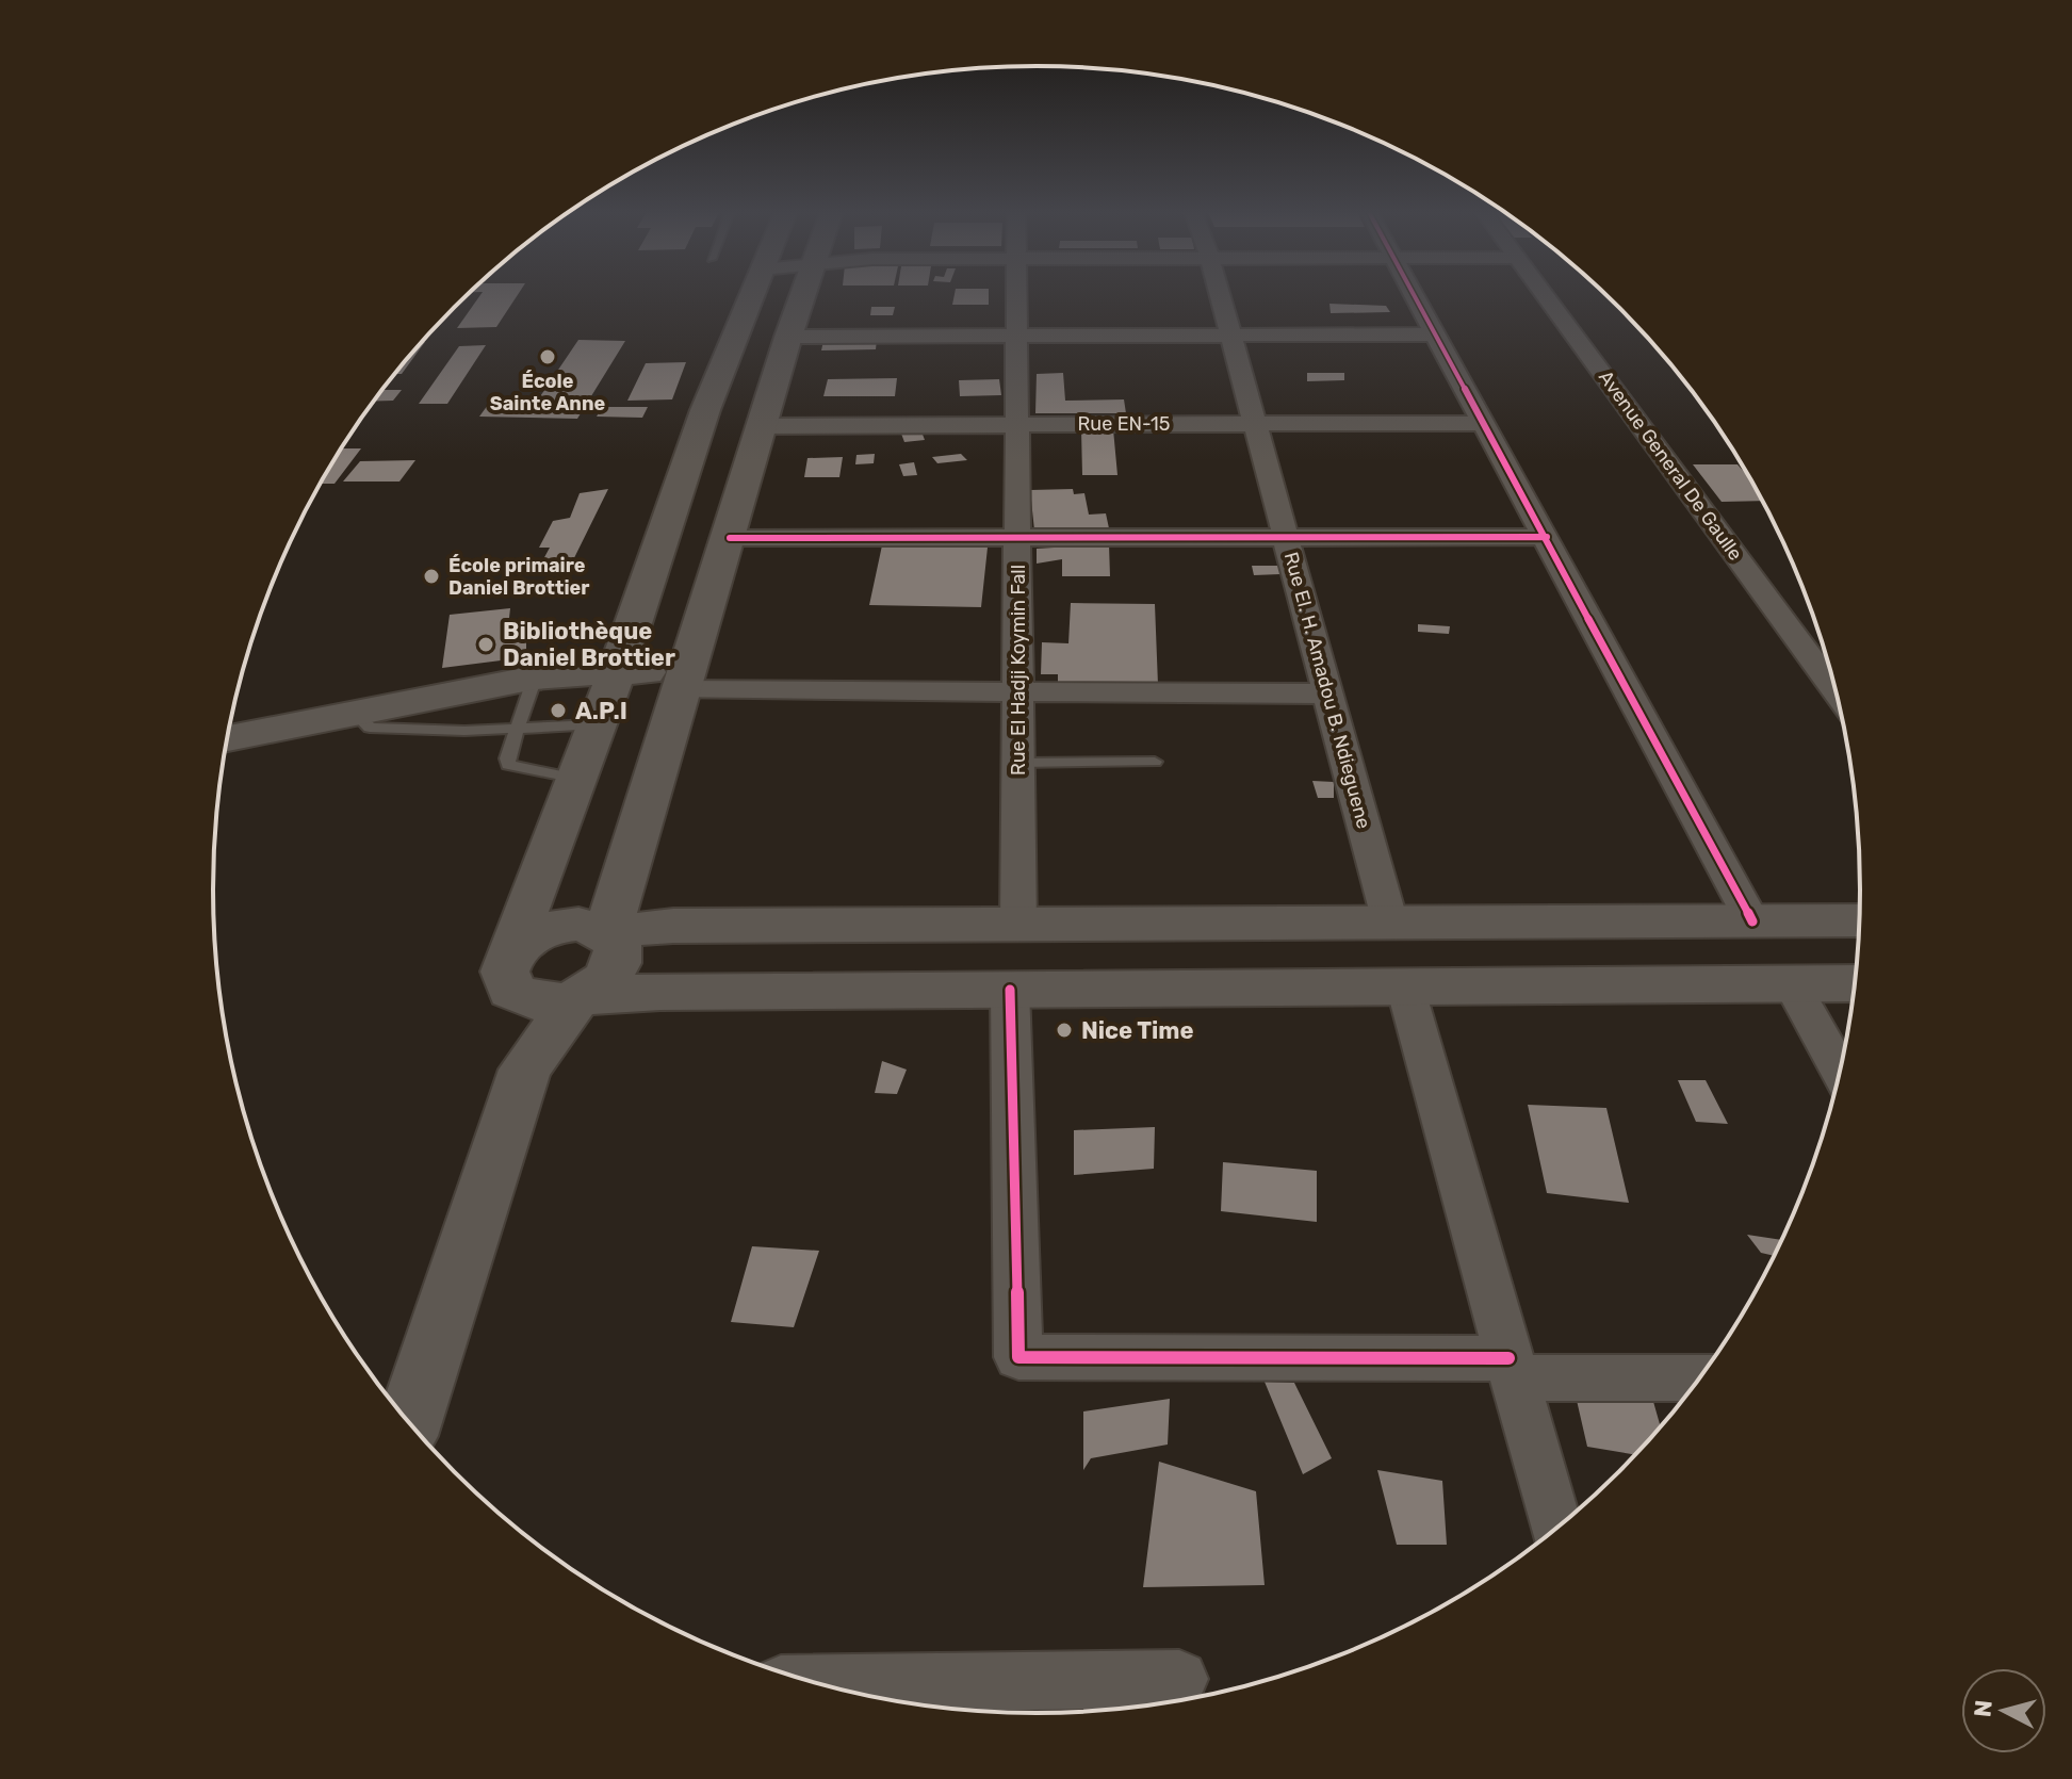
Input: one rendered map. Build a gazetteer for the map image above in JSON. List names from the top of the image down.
{
  "streets": {
    "street": [
      "Rue EN-15",
      "Avenue General De Gaulle",
      "Rue El Hadji Koymin Fall",
      "Rue El. H. Amadou B. Ndieguene"
    ]
  },
  "crossings": [
    ["Rue EN-15", "Rue El Hadji Koymin Fall"],
    ["Rue EN-15", "Rue El. H. Amadou B. Ndieguene"]
  ],
  "places": [
    "École Sainte Anne",
    "École primaire Daniel Brottier",
    "Bibliothèque Daniel Brottier",
    "A.P.I",
    "Nice Time"
  ],
  "north": "left"
}
